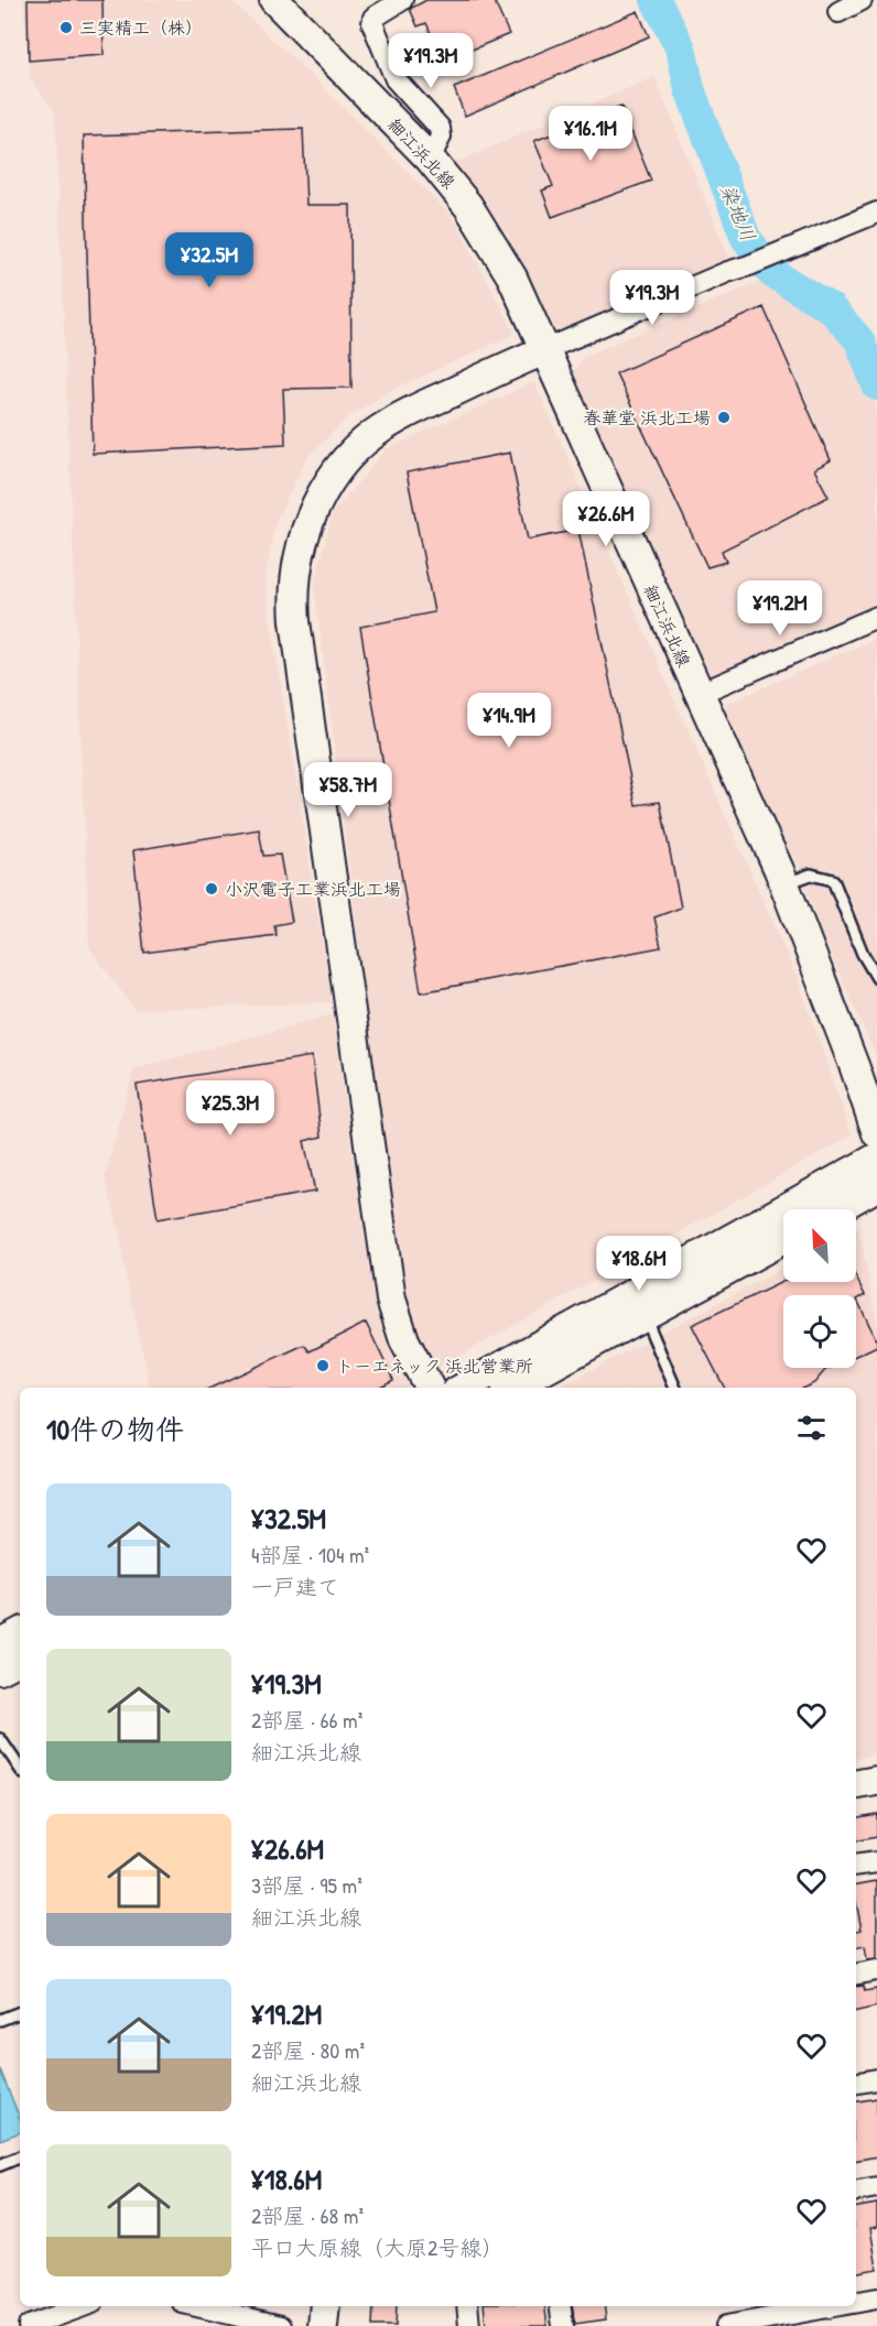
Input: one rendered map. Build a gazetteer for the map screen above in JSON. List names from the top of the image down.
{
  "streets": {
    "street": ["細江浜北線"]
  },
  "water": ["染地川"],
  "places": [
    "三実精工（株）",
    "春華堂 浜北工場",
    "小沢電子工業浜北工場",
    "トーエネック 浜北営業所"
  ],
  "north": "top left",
  "page": {
    "price": [
      "¥19.3M",
      "¥16.1M",
      "¥32.5M",
      "¥19.3M",
      "¥26.6M",
      "¥19.2M",
      "¥14.9M",
      "¥58.7M",
      "¥25.3M",
      "¥18.6M"
    ],
    "heading": "10件の物件",
    "list": [
      {
        "name": "¥32.5M",
        "note": "4部屋 · 104 m² · 一戸建て"
      },
      {
        "name": "¥19.3M",
        "note": "2部屋 · 66 m² · 細江浜北線"
      },
      {
        "name": "¥26.6M",
        "note": "3部屋 · 95 m² · 細江浜北線"
      },
      {
        "name": "¥19.2M",
        "note": "2部屋 · 80 m² · 細江浜北線"
      },
      {
        "name": "¥18.6M",
        "note": "2部屋 · 68 m² · 平口大原線（大原2号線）"
      }
    ]
  }
}
